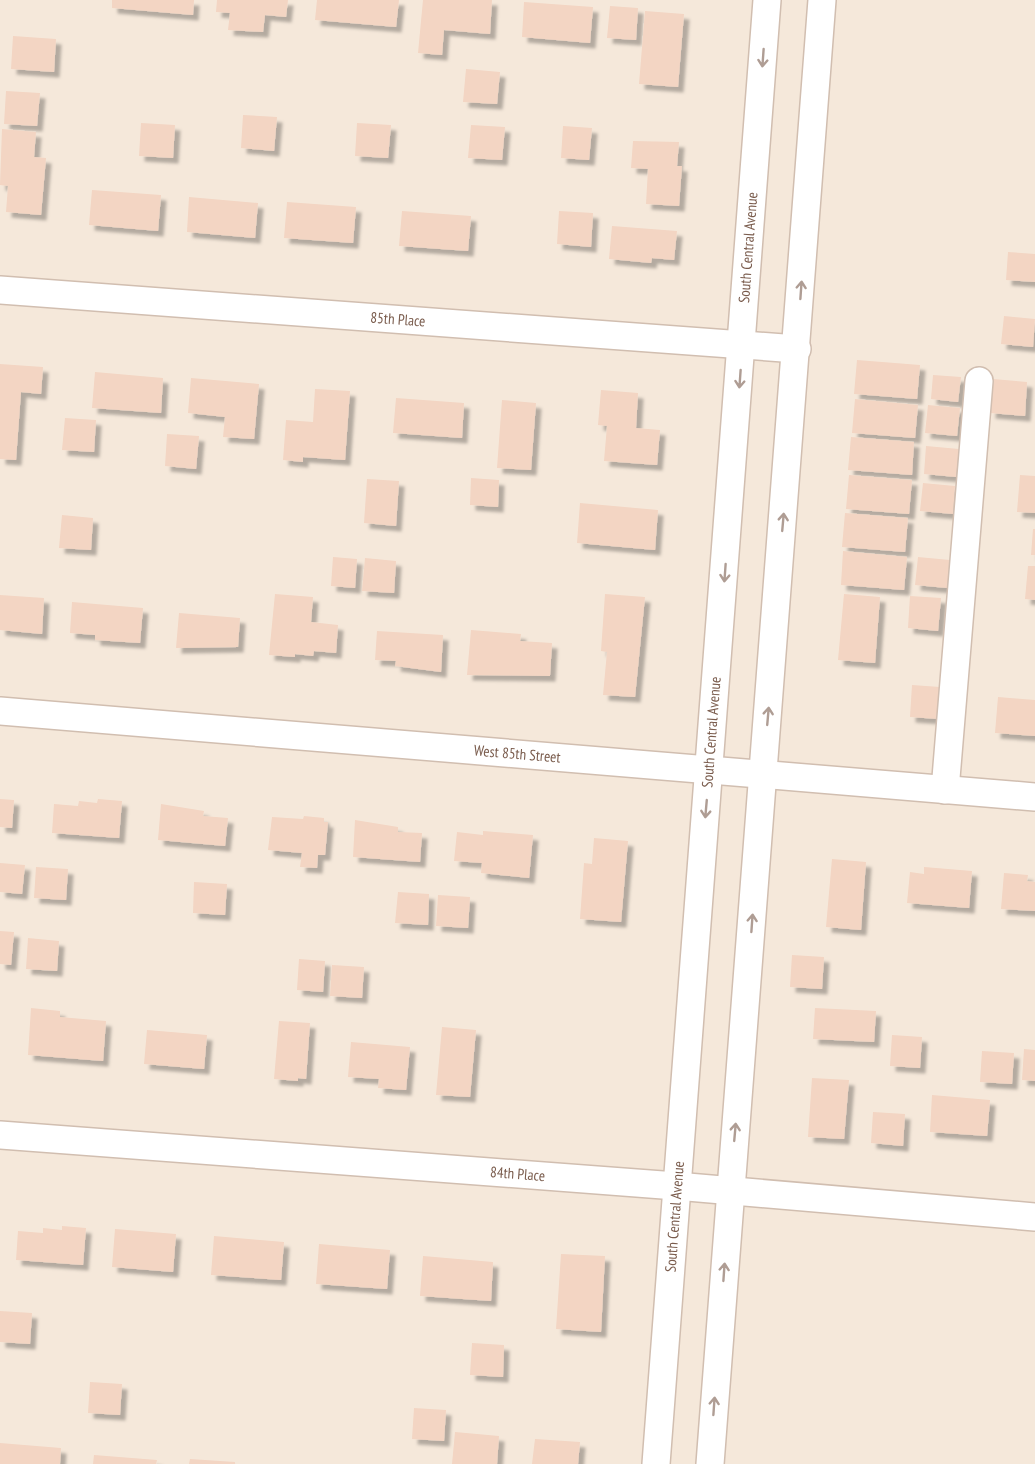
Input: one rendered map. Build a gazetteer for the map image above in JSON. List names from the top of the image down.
{
  "streets": {
    "street": [
      "South Central Avenue",
      "85th Place",
      "West 85th Street",
      "84th Place"
    ]
  },
  "crossings": [
    ["South Central Avenue", "85th Place"],
    ["South Central Avenue", "West 85th Street"],
    ["South Central Avenue", "84th Place"]
  ]
}
